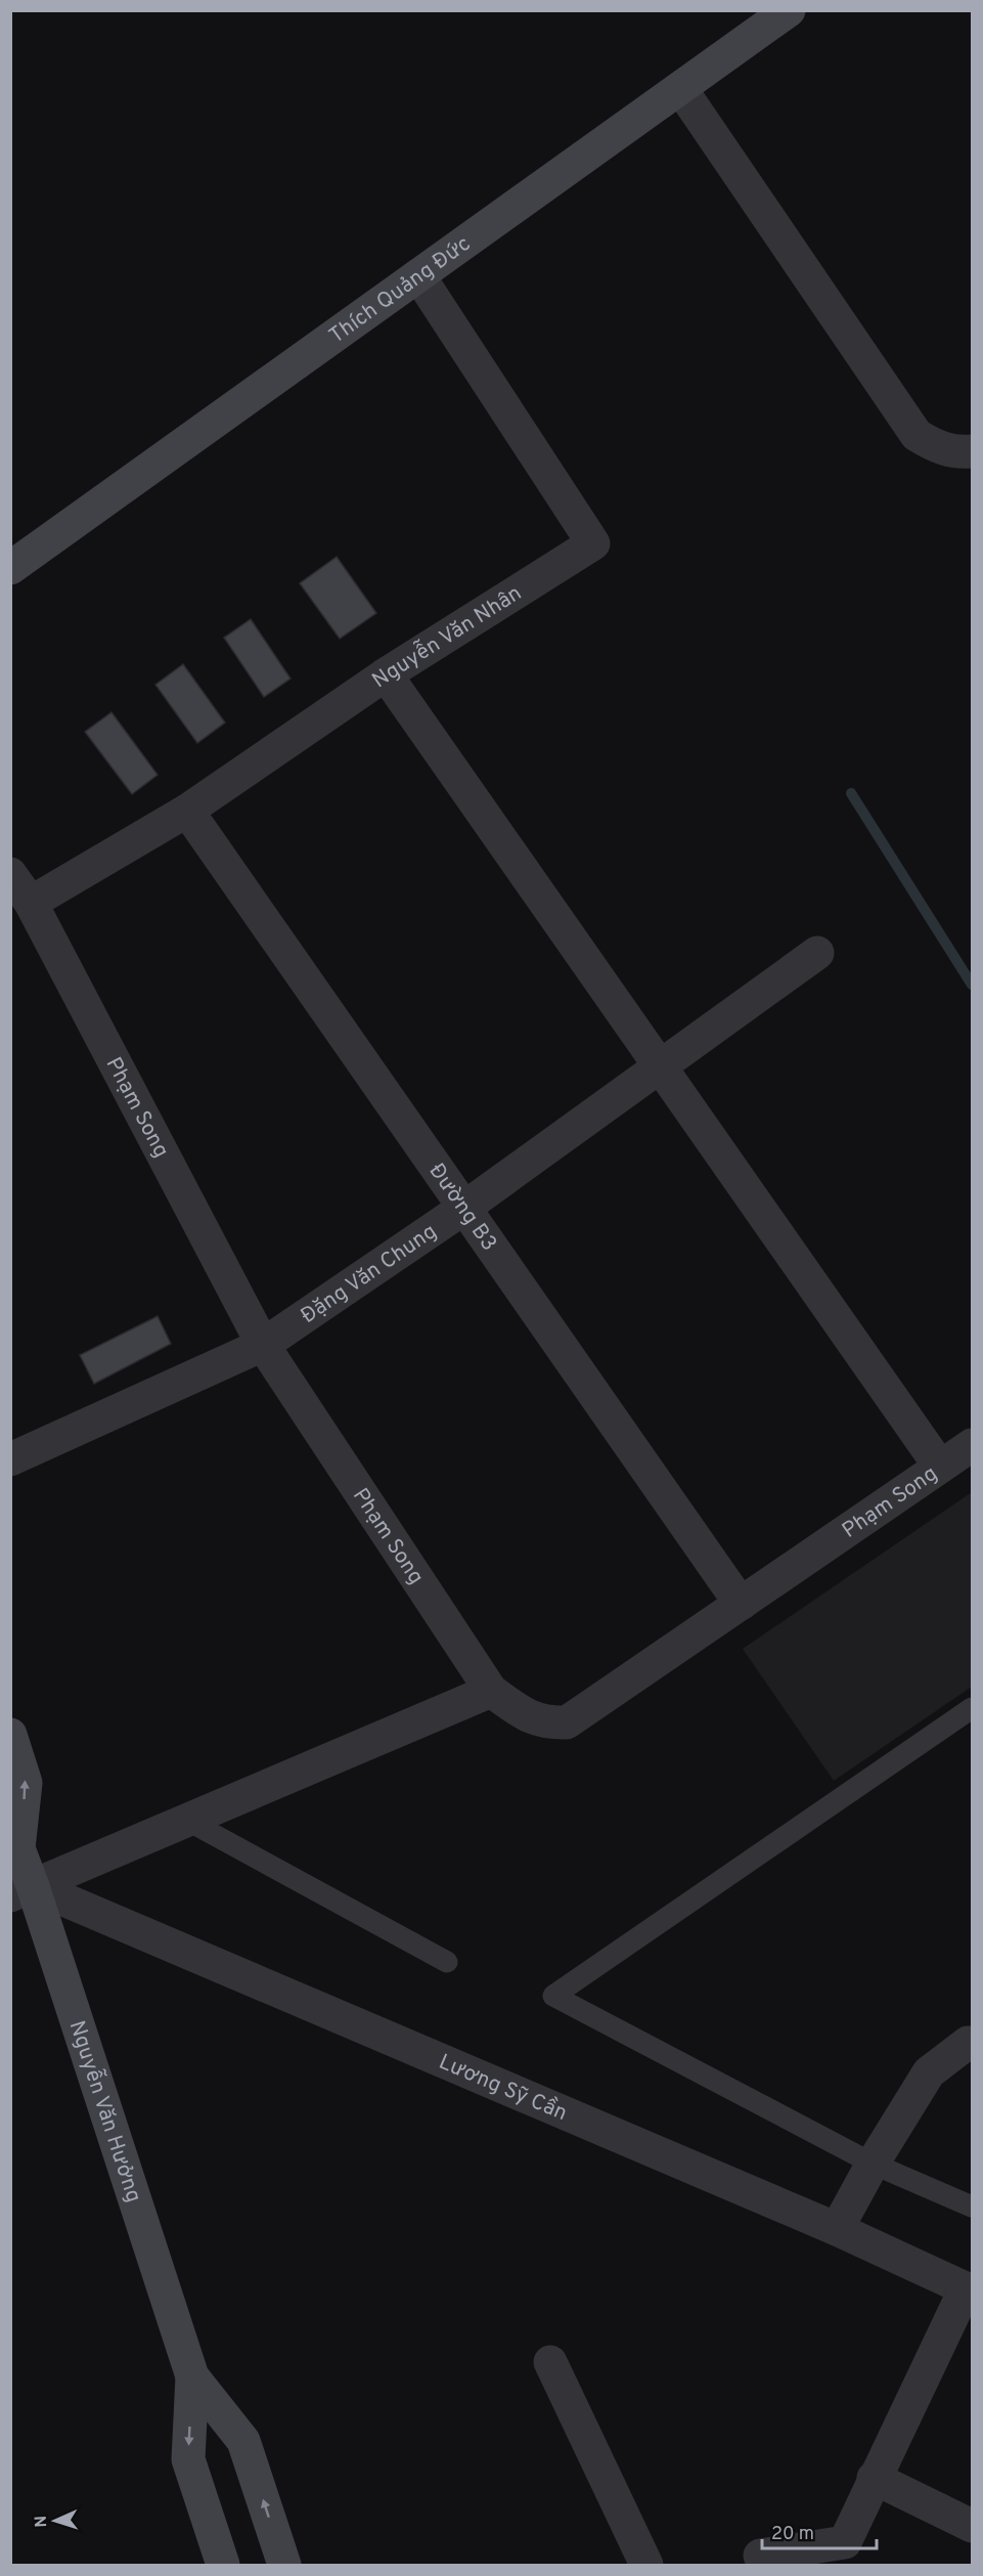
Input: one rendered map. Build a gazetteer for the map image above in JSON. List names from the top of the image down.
{
  "streets": {
    "street": [
      "Thích Quảng Đức",
      "Nguyễn Văn Nhân",
      "Phạm Song",
      "Đường B3",
      "Đặng Văn Chung",
      "Lương Sỹ Cần",
      "Nguyễn Văn Hưởng"
    ]
  },
  "crossings": [
    ["Thích Quảng Đức", "Nguyễn Văn Nhân"],
    ["Nguyễn Văn Nhân", "Phạm Song"],
    ["Nguyễn Văn Nhân", "Đường B3"],
    ["Phạm Song", "Đường B3"],
    ["Phạm Song", "Đặng Văn Chung"],
    ["Đường B3", "Đặng Văn Chung"],
    ["Lương Sỹ Cần", "Nguyễn Văn Hưởng"]
  ],
  "scale_bar": "20 m",
  "north": "left"
}
